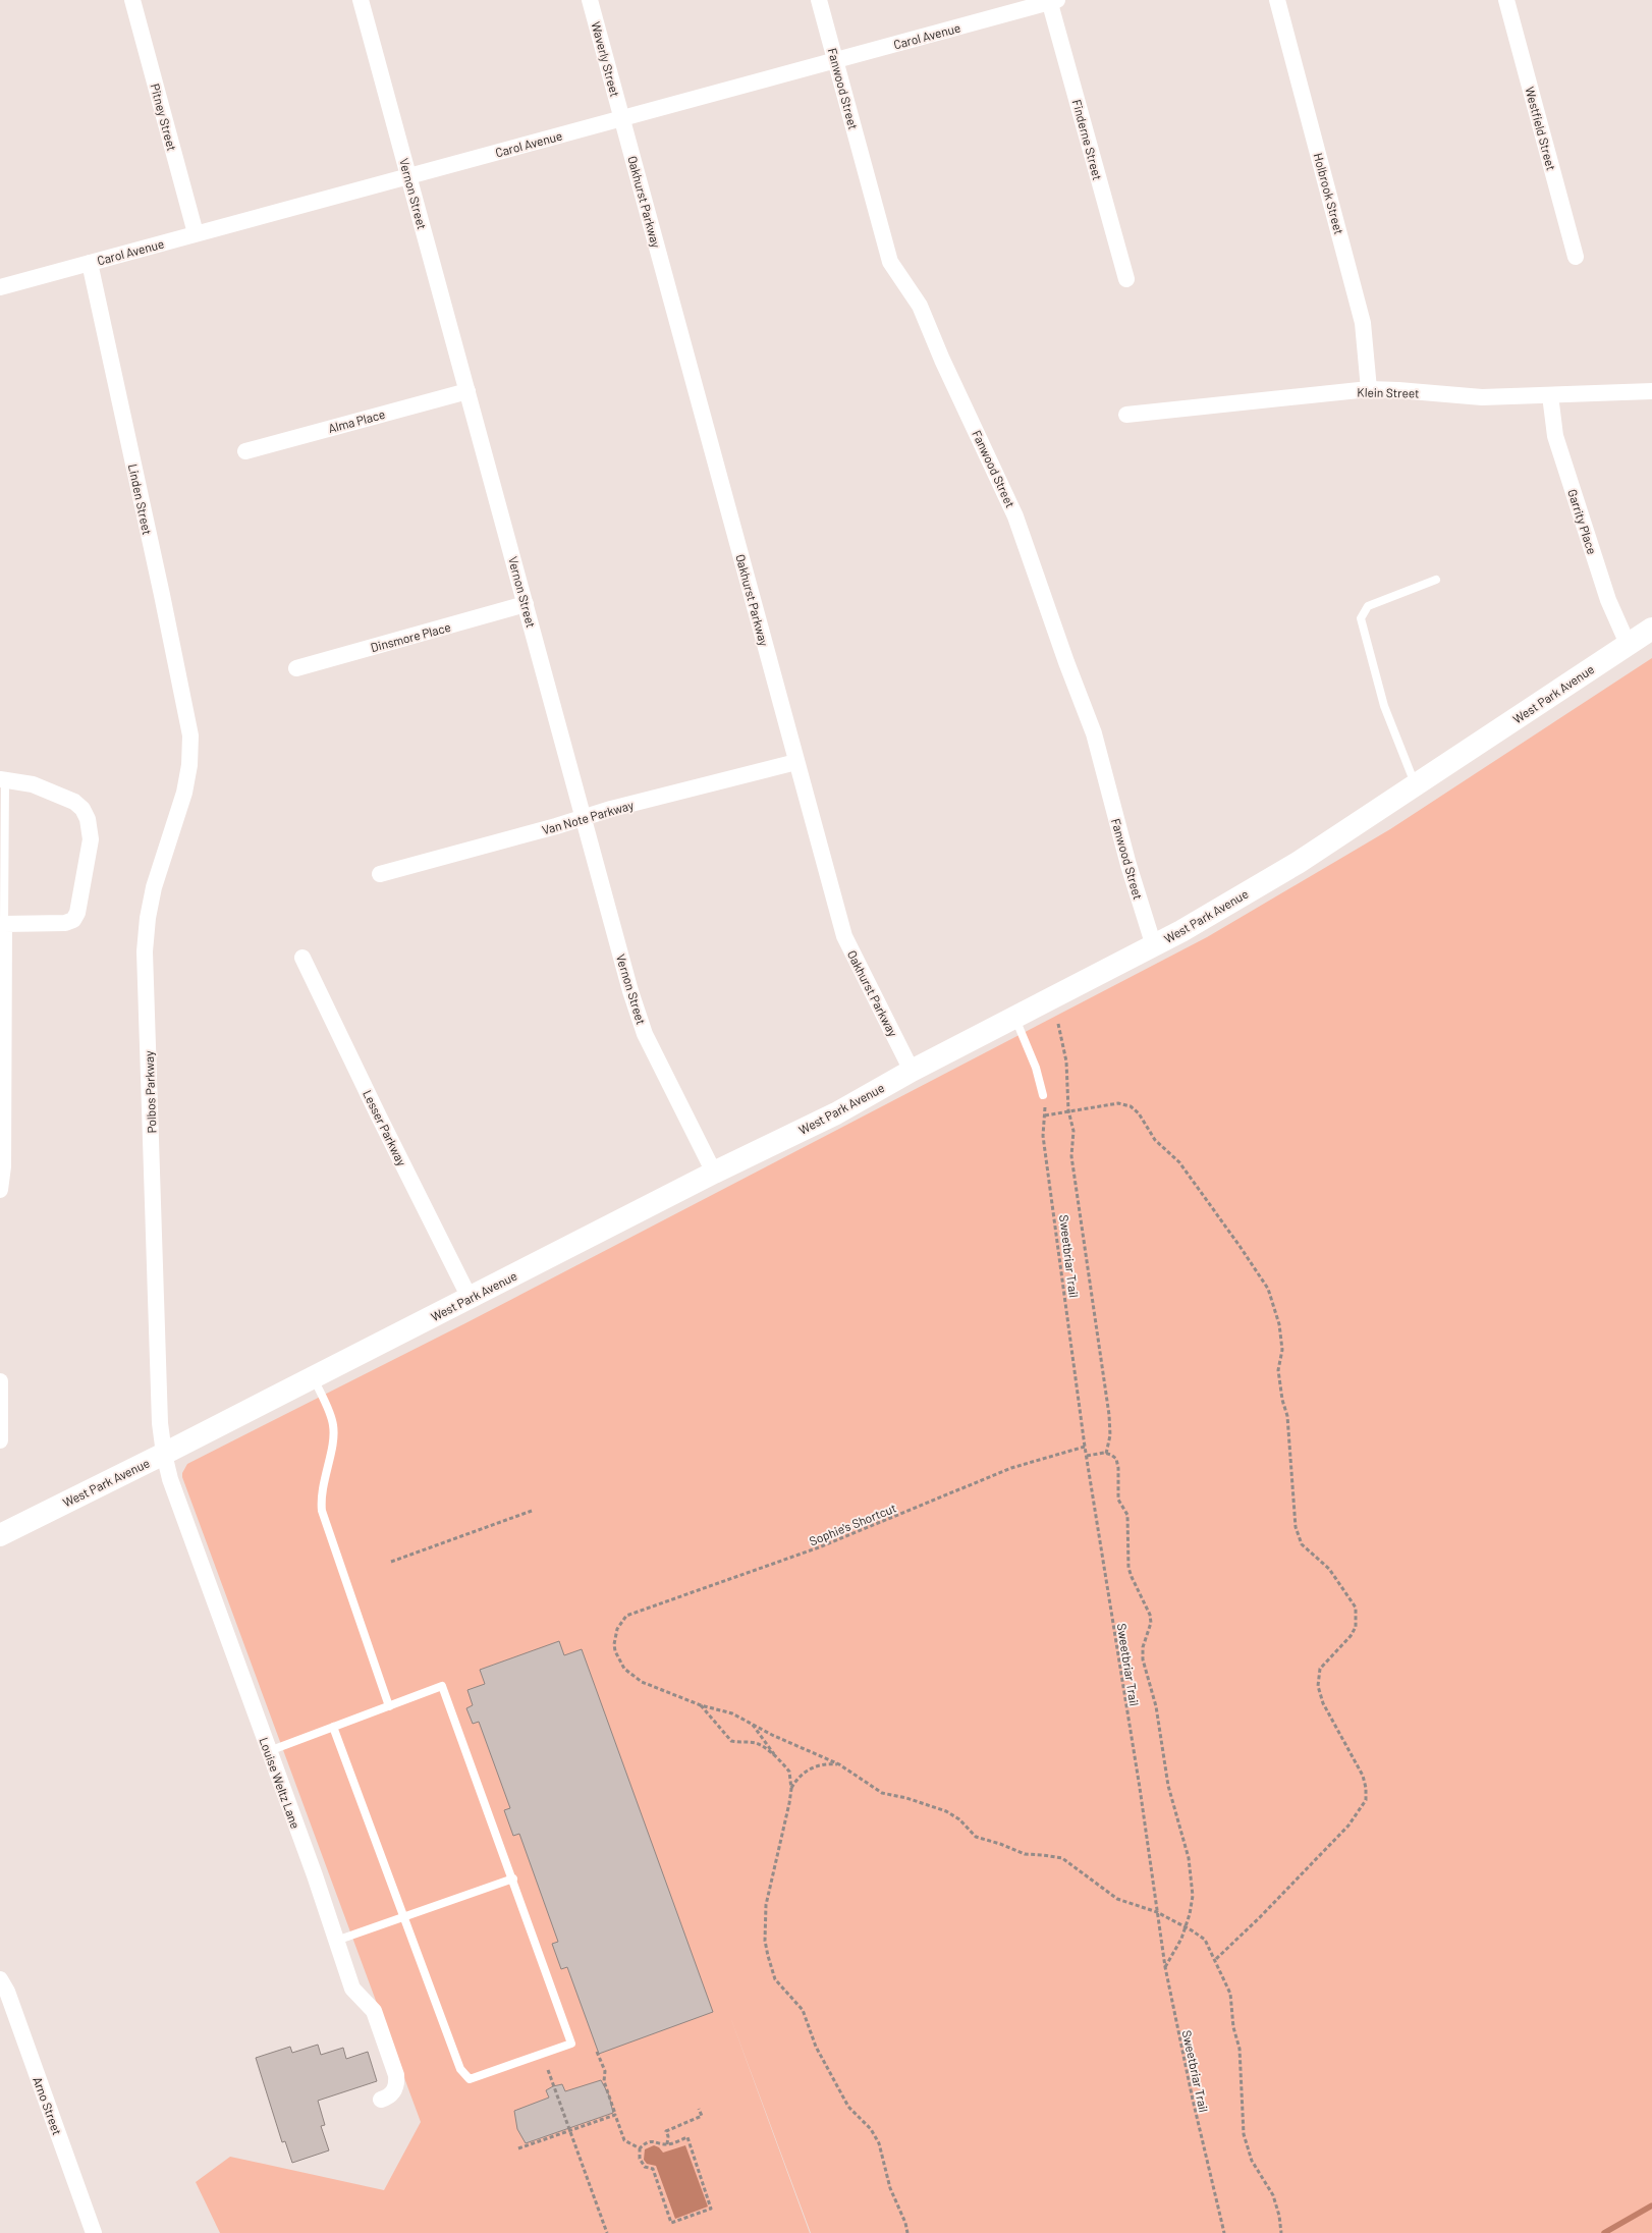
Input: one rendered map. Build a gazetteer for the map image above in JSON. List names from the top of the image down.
{
  "streets": {
    "street": [
      "Carol Avenue",
      "Waverly Street",
      "Fanwood Street",
      "Pitney Street",
      "Westfield Street",
      "Finderne Street",
      "Vernon Street",
      "Holbrook Street",
      "Oakhurst Parkway",
      "Klein Street",
      "Alma Place",
      "Linden Street",
      "Garrity Place",
      "Dinsmore Place",
      "West Park Avenue",
      "Van Note Parkway",
      "Polbos Parkway",
      "Lesser Parkway",
      "Louise Weltz Lane",
      "Arno Street"
    ],
    "path": ["Sweetbriar Trail", "Sophie's Shortcut"]
  },
  "crossings": [
    ["Carol Avenue", "Waverly Street"],
    ["Carol Avenue", "Fanwood Street"],
    ["Carol Avenue", "Pitney Street"],
    ["Carol Avenue", "Finderne Street"],
    ["Carol Avenue", "Vernon Street"],
    ["Carol Avenue", "Oakhurst Parkway"],
    ["Carol Avenue", "Linden Street"],
    ["Waverly Street", "Oakhurst Parkway"],
    ["Fanwood Street", "West Park Avenue"],
    ["Vernon Street", "Alma Place"],
    ["Vernon Street", "Dinsmore Place"],
    ["Vernon Street", "West Park Avenue"],
    ["Vernon Street", "Van Note Parkway"],
    ["Holbrook Street", "Klein Street"],
    ["Oakhurst Parkway", "West Park Avenue"],
    ["Oakhurst Parkway", "Van Note Parkway"],
    ["Klein Street", "Garrity Place"],
    ["Linden Street", "Polbos Parkway"],
    ["Garrity Place", "West Park Avenue"],
    ["West Park Avenue", "Polbos Parkway"],
    ["West Park Avenue", "Lesser Parkway"],
    ["West Park Avenue", "Louise Weltz Lane"],
    ["Polbos Parkway", "Louise Weltz Lane"],
    ["Sweetbriar Trail", "Sophie's Shortcut"]
  ]
}
